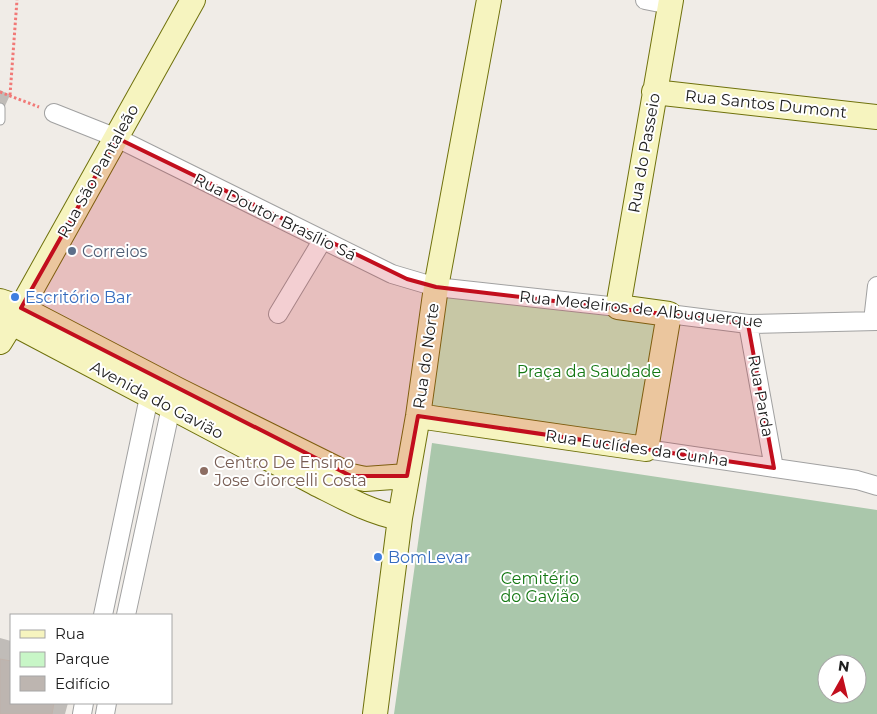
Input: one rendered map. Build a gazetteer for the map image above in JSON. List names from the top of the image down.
{
  "streets": {
    "street": [
      "Rua Santos Dumont",
      "Rua do Passeio",
      "Rua São Pantaleão",
      "Rua Doutor Brasílio Sá",
      "Rua Medeiros de Albuquerque",
      "Rua do Norte",
      "Rua Parda",
      "Avenida do Gavião",
      "Rua Euclídes da Cunha"
    ]
  },
  "crossings": [
    ["Rua Santos Dumont", "Rua do Passeio"],
    ["Rua do Passeio", "Rua Medeiros de Albuquerque"],
    ["Rua São Pantaleão", "Rua Doutor Brasílio Sá"],
    ["Rua São Pantaleão", "Avenida do Gavião"],
    ["Rua Doutor Brasílio Sá", "Rua Medeiros de Albuquerque"],
    ["Rua Doutor Brasílio Sá", "Rua do Norte"],
    ["Rua Medeiros de Albuquerque", "Rua do Norte"],
    ["Rua Medeiros de Albuquerque", "Rua Parda"],
    ["Rua do Norte", "Avenida do Gavião"],
    ["Rua do Norte", "Rua Euclídes da Cunha"],
    ["Rua Parda", "Rua Euclídes da Cunha"]
  ],
  "parks": ["Praça da Saudade", "Cemitério do Gavião"],
  "places": [
    "Correios",
    "Escritório Bar",
    "Centro De Ensino Jose Giorcelli Costa",
    "BomLevar"
  ],
  "legend": ["Rua", "Parque", "Edifício"],
  "north": "top"
}
